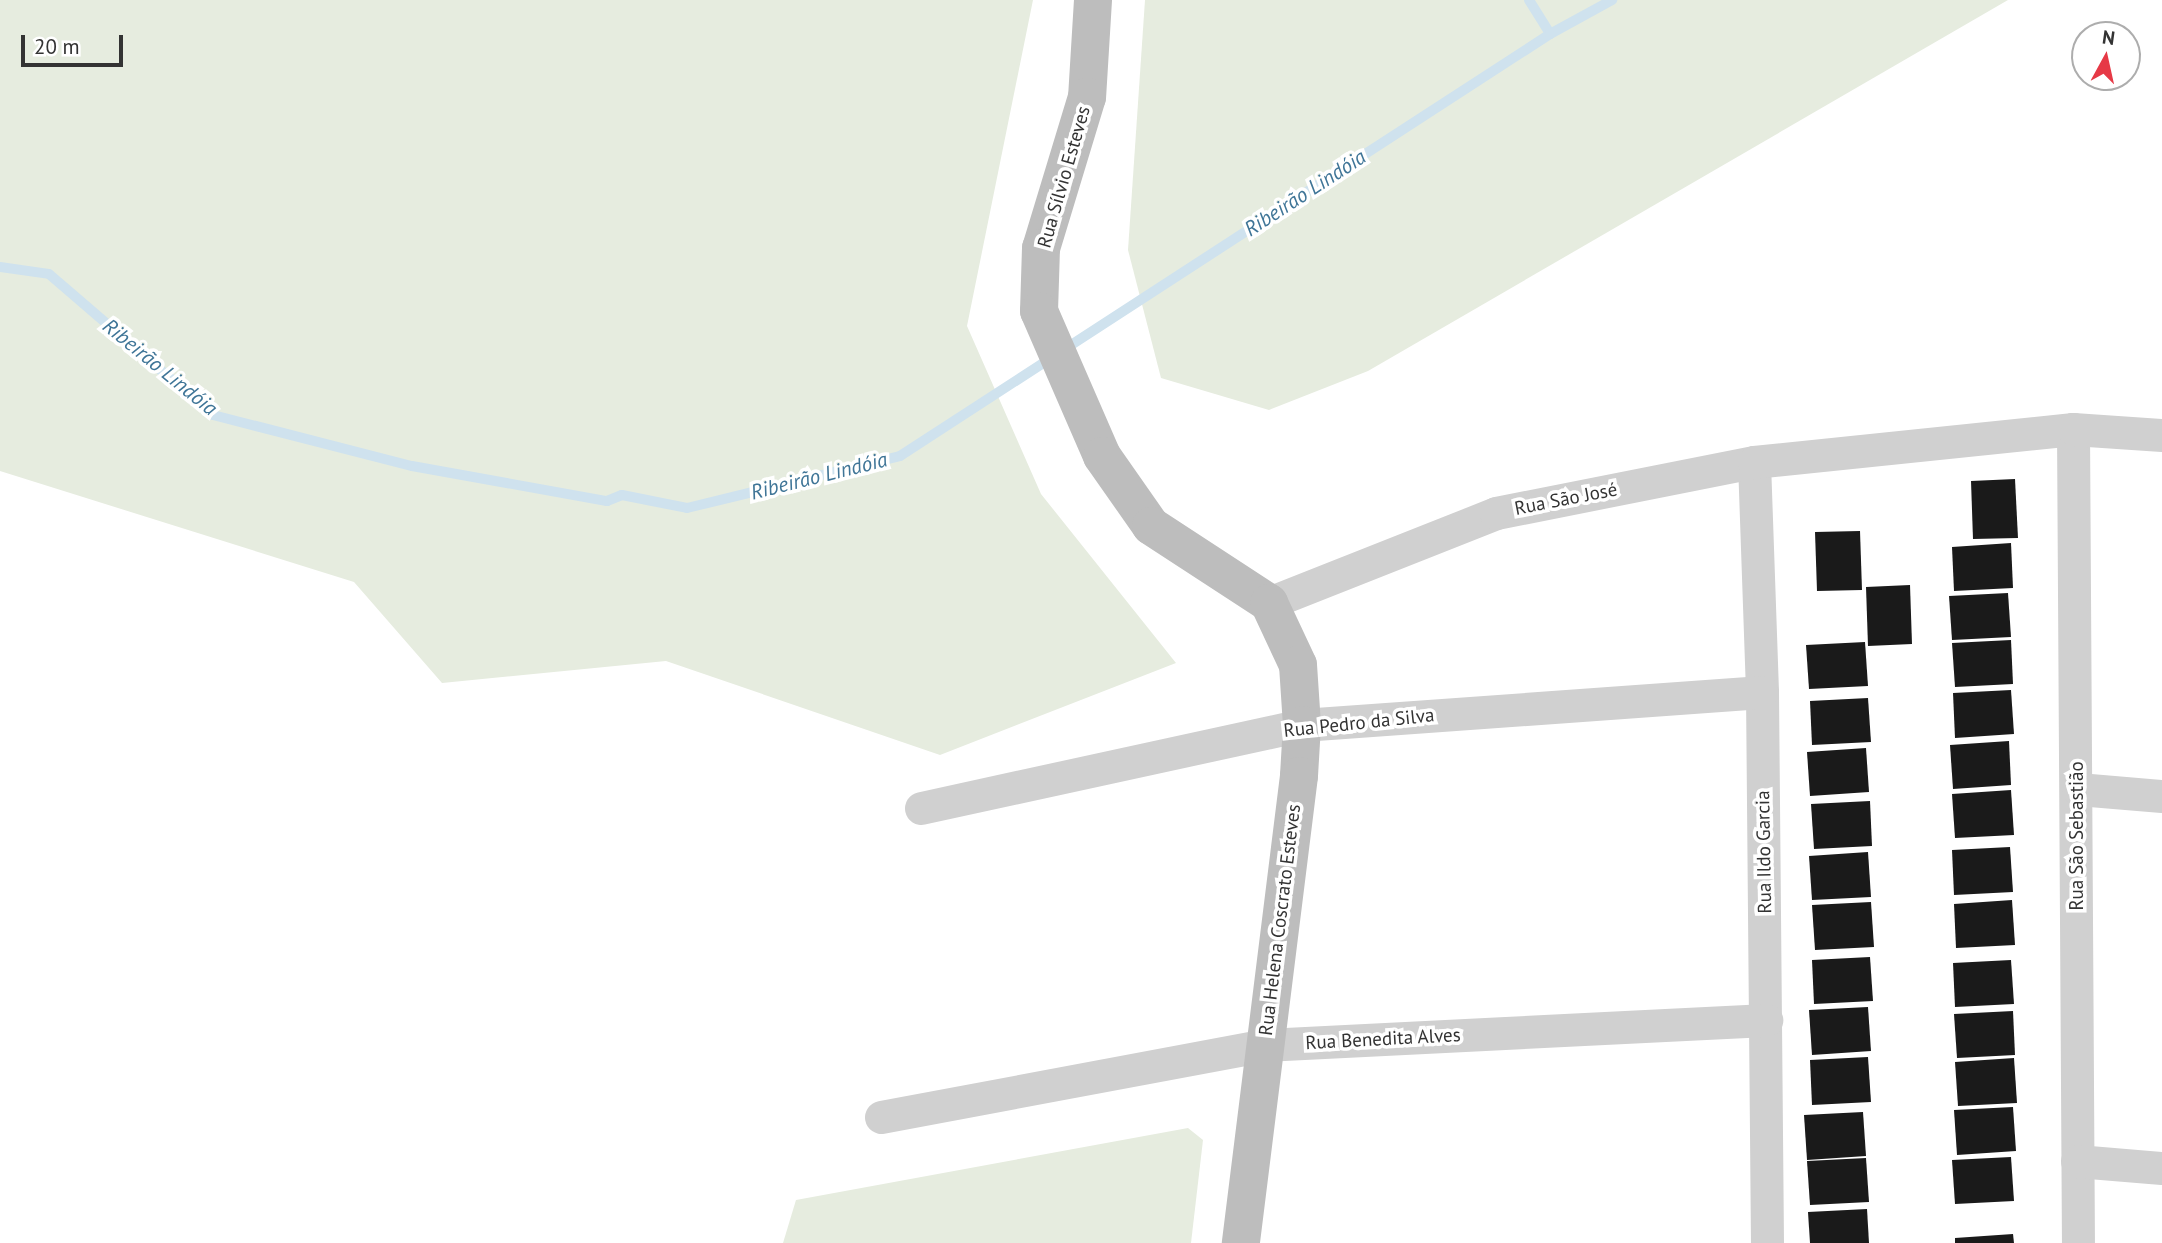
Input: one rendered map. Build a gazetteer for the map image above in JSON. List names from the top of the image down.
{
  "streets": {
    "street": [
      "Rua Sílvio Esteves",
      "Rua São José",
      "Rua Pedro da Silva",
      "Rua São Sebastião",
      "Rua Ildo Garcia",
      "Rua Helena Coscrato Esteves",
      "Rua Benedita Alves"
    ]
  },
  "crossings": [
    ["Rua Sílvio Esteves", "Rua São José"],
    ["Rua Sílvio Esteves", "Rua Helena Coscrato Esteves"],
    ["Rua São José", "Rua São Sebastião"],
    ["Rua São José", "Rua Ildo Garcia"],
    ["Rua São José", "Rua Helena Coscrato Esteves"],
    ["Rua Pedro da Silva", "Rua Ildo Garcia"],
    ["Rua Pedro da Silva", "Rua Helena Coscrato Esteves"],
    ["Rua Ildo Garcia", "Rua Benedita Alves"],
    ["Rua Helena Coscrato Esteves", "Rua Benedita Alves"]
  ],
  "water": ["Ribeirão Lindóia"],
  "scale_bar": "20 m",
  "north": "top"
}
